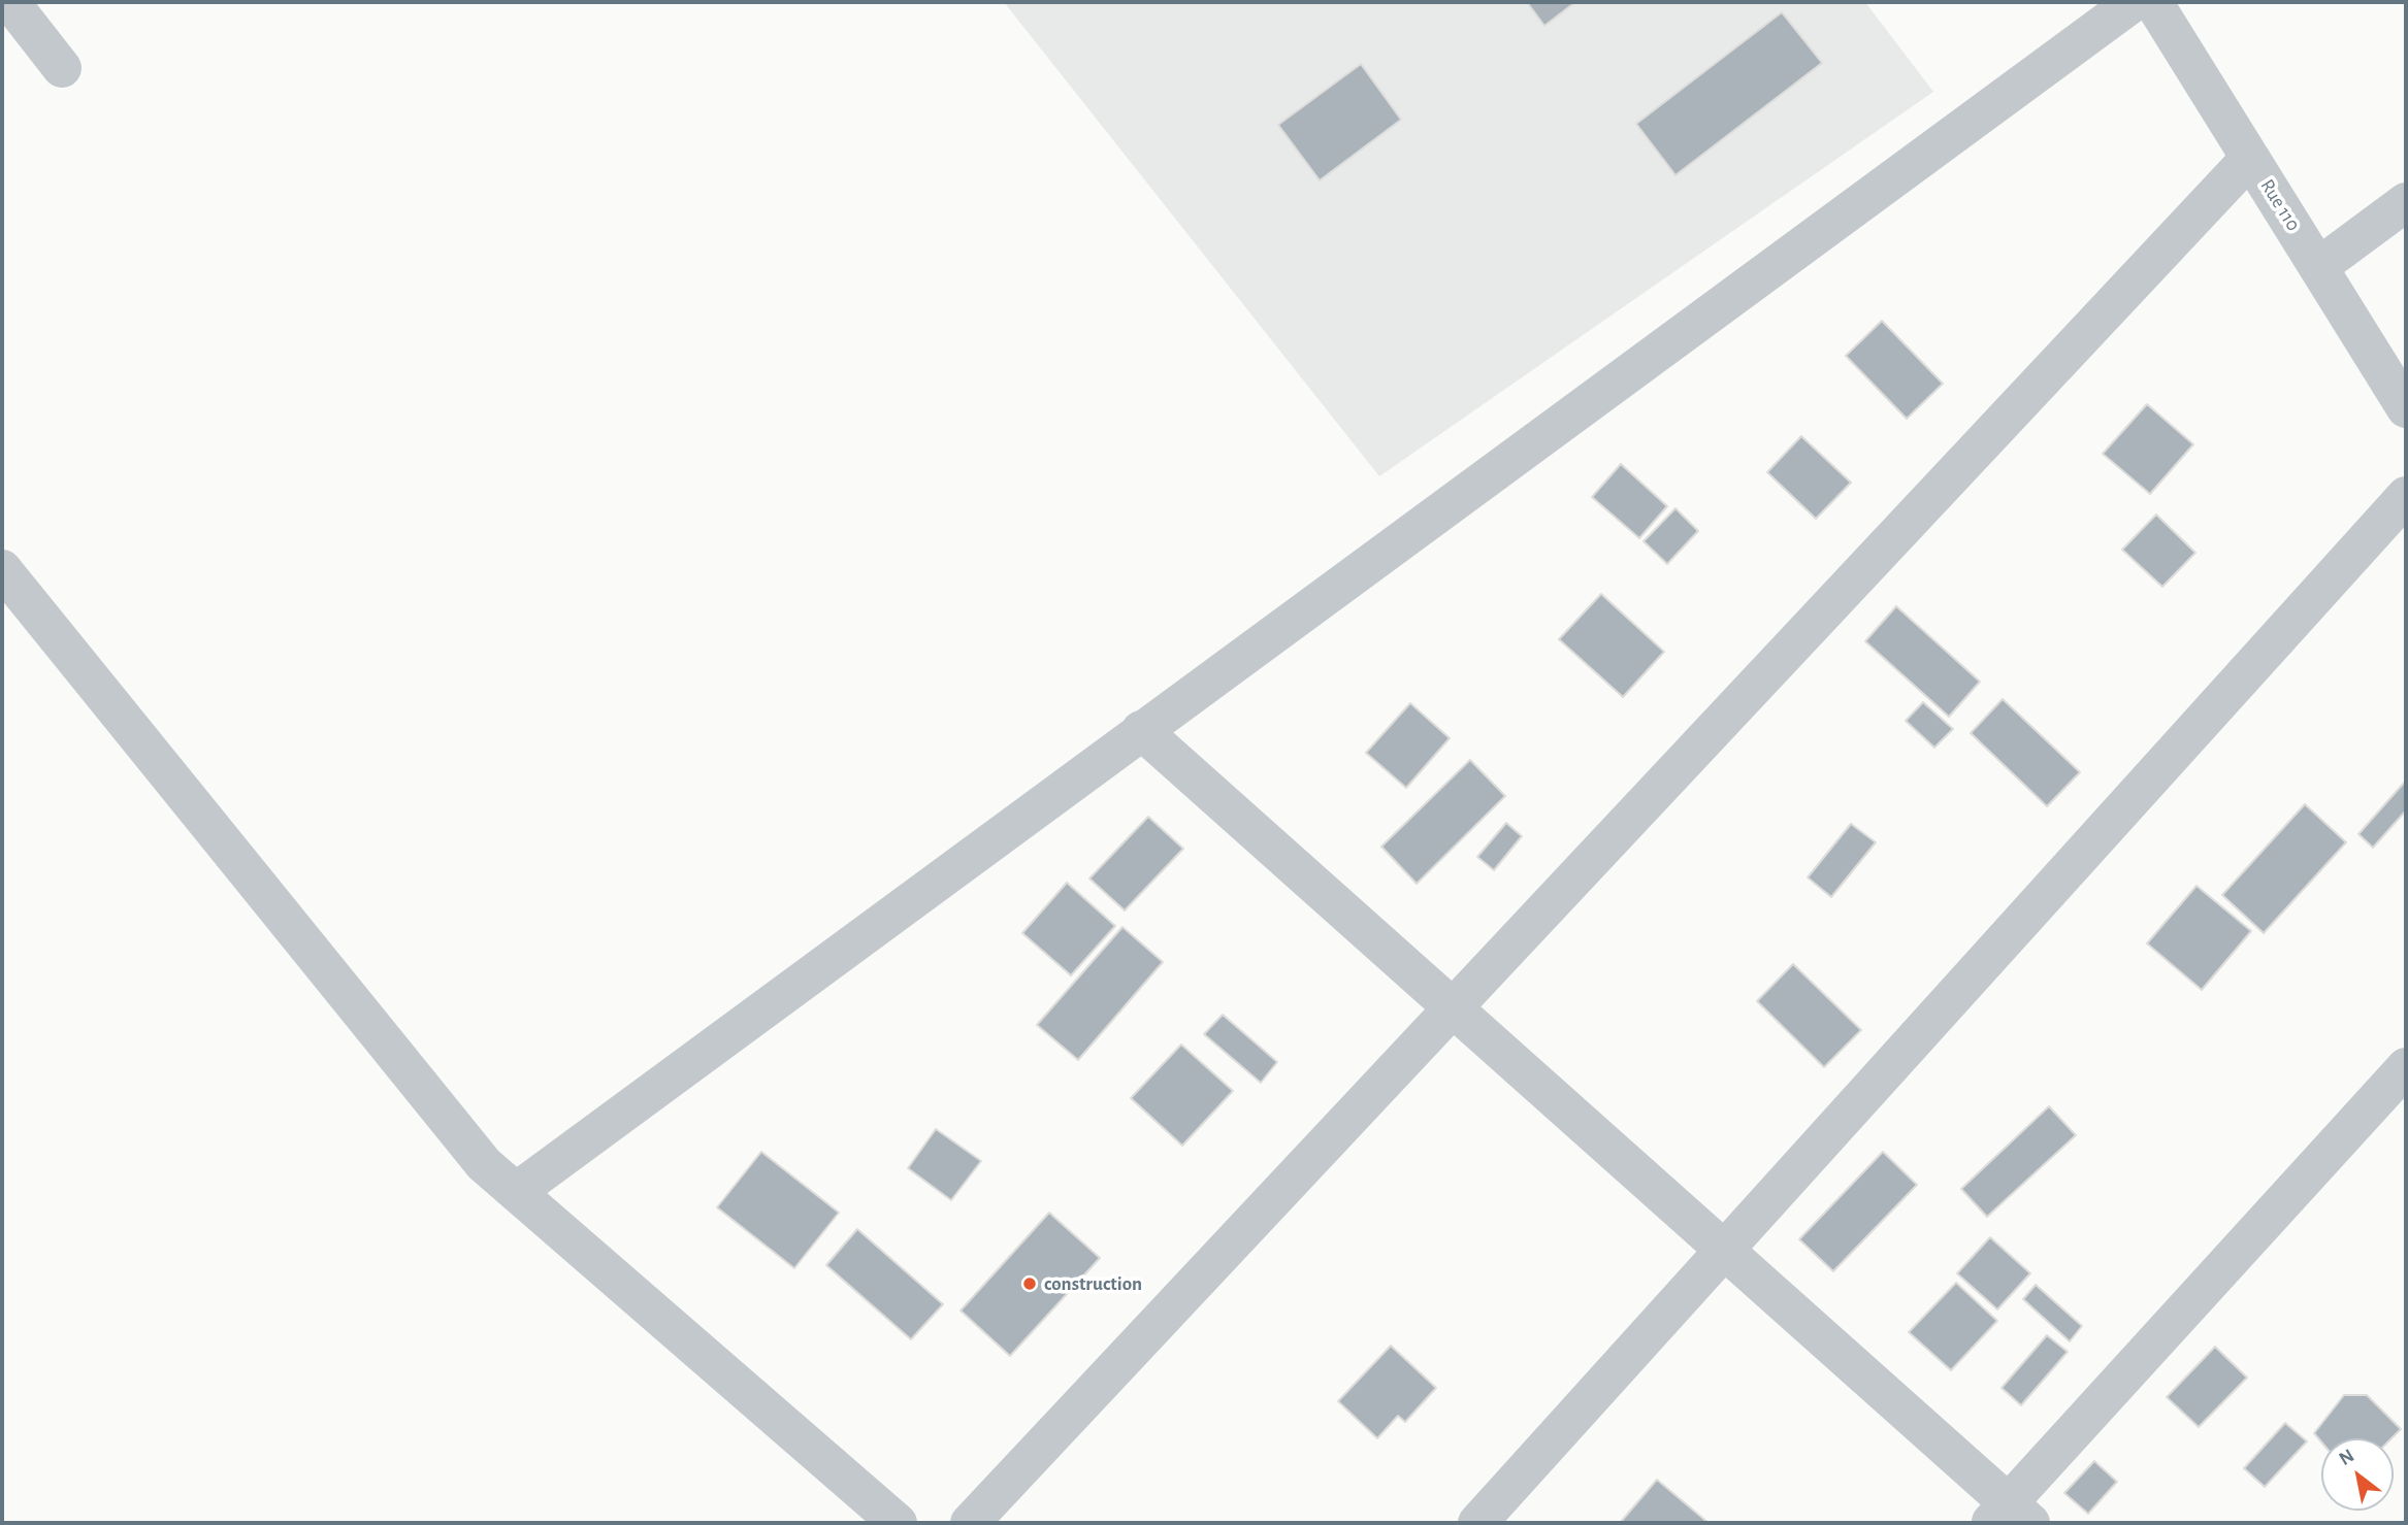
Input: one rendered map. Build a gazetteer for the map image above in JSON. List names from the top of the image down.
{
  "streets": {
    "street": ["Rue 110"]
  },
  "places": ["construction"],
  "north": "top left"
}
